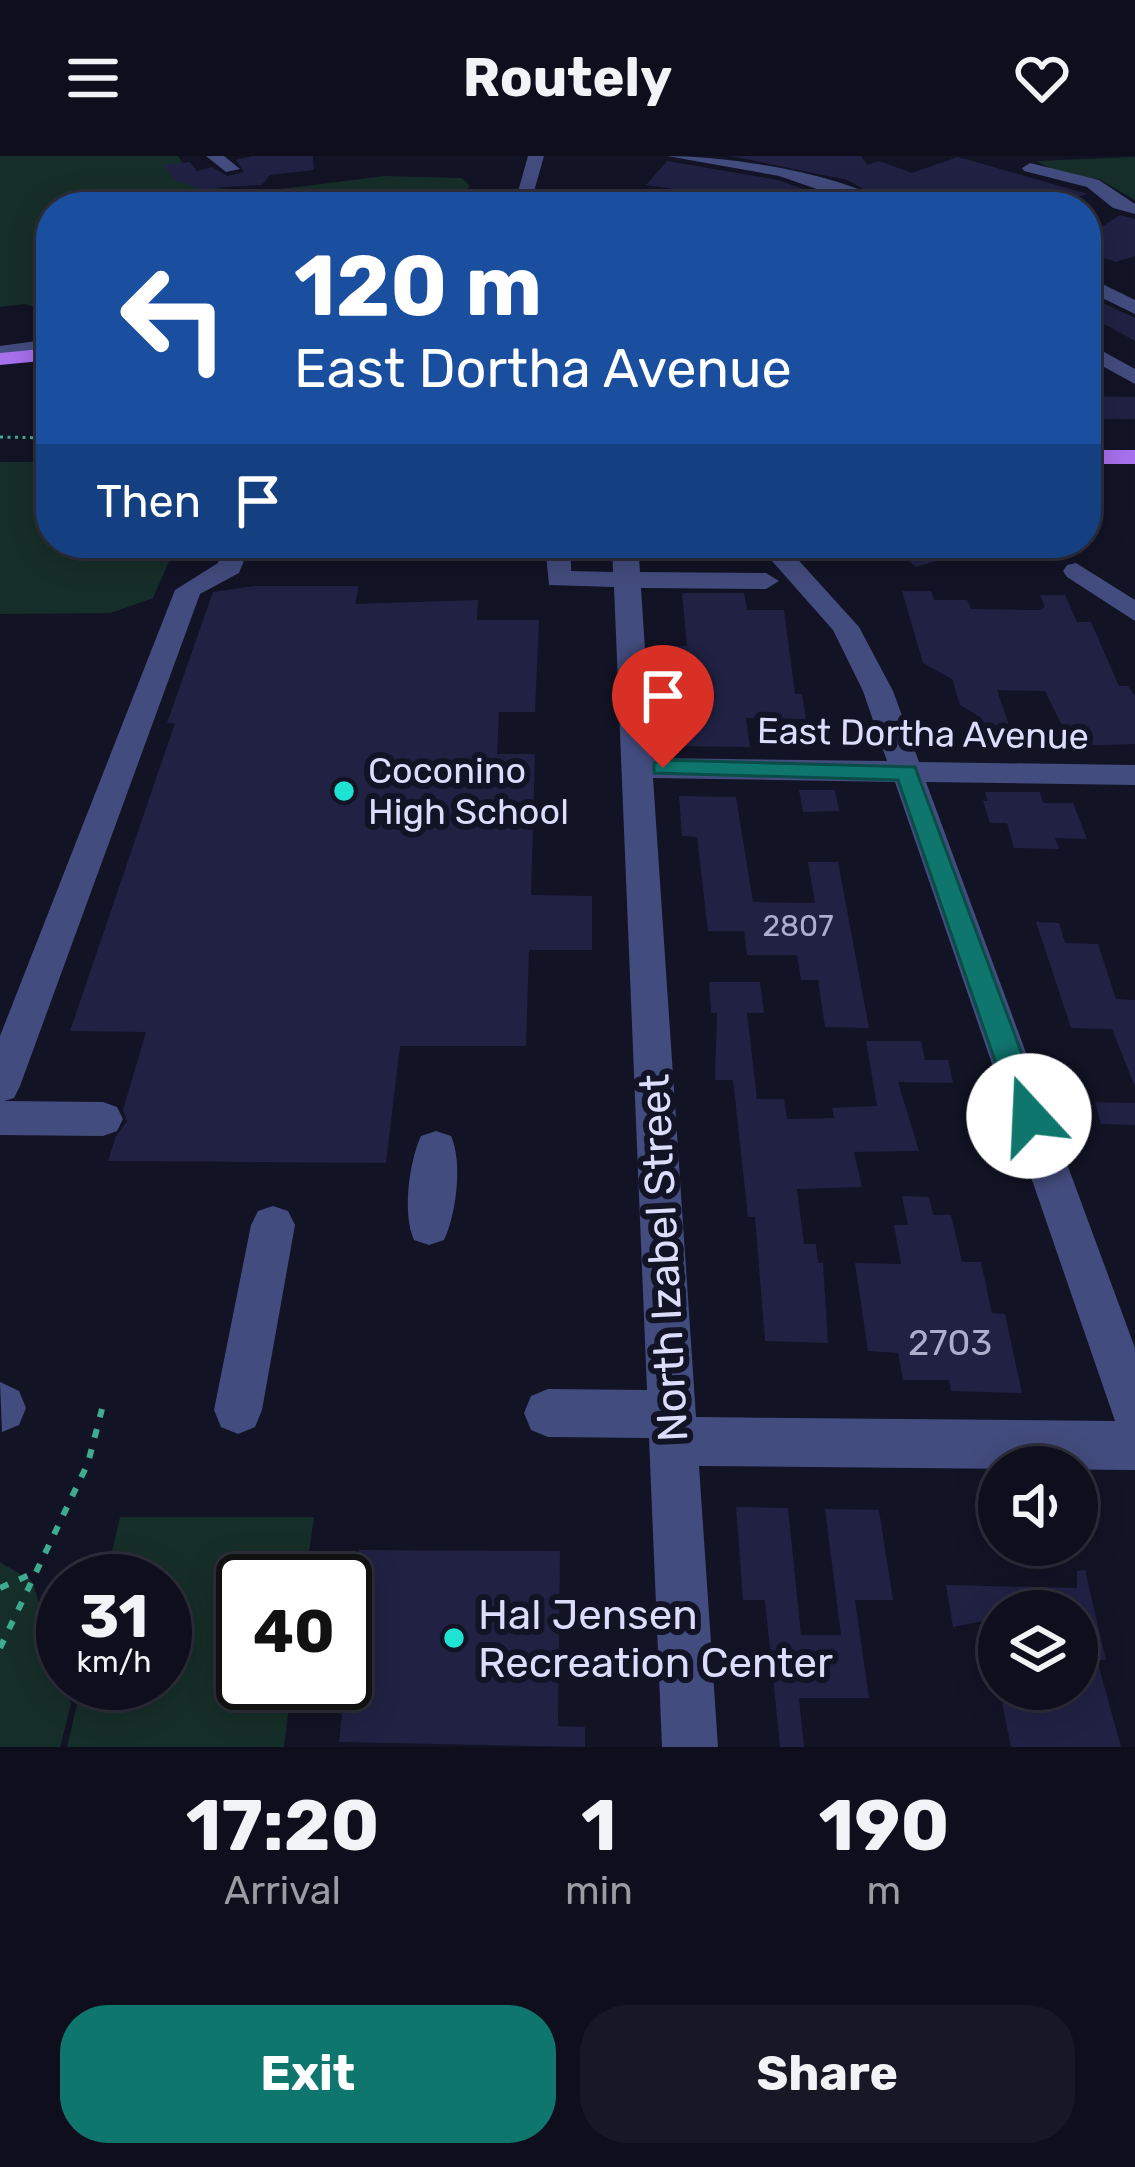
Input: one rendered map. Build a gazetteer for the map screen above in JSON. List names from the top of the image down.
{
  "streets": {
    "street": ["East Dortha Avenue", "North Izabel Street"]
  },
  "crossings": [
    ["East Dortha Avenue", "North Izabel Street"]
  ],
  "places": ["Coconino High School", "Hal Jensen Recreation Center"],
  "house_numbers": ["2807", "2703"],
  "page": {
    "header": "Routely",
    "turn": ["120 m", "East Dortha Avenue"],
    "then": "Then",
    "speed": "31 km/h",
    "limit": "40",
    "eta": [
      "17:20",
      "Arrival",
      "1",
      "min",
      "190",
      "m"
    ],
    "buttons": ["Exit", "Share"]
  }
}
